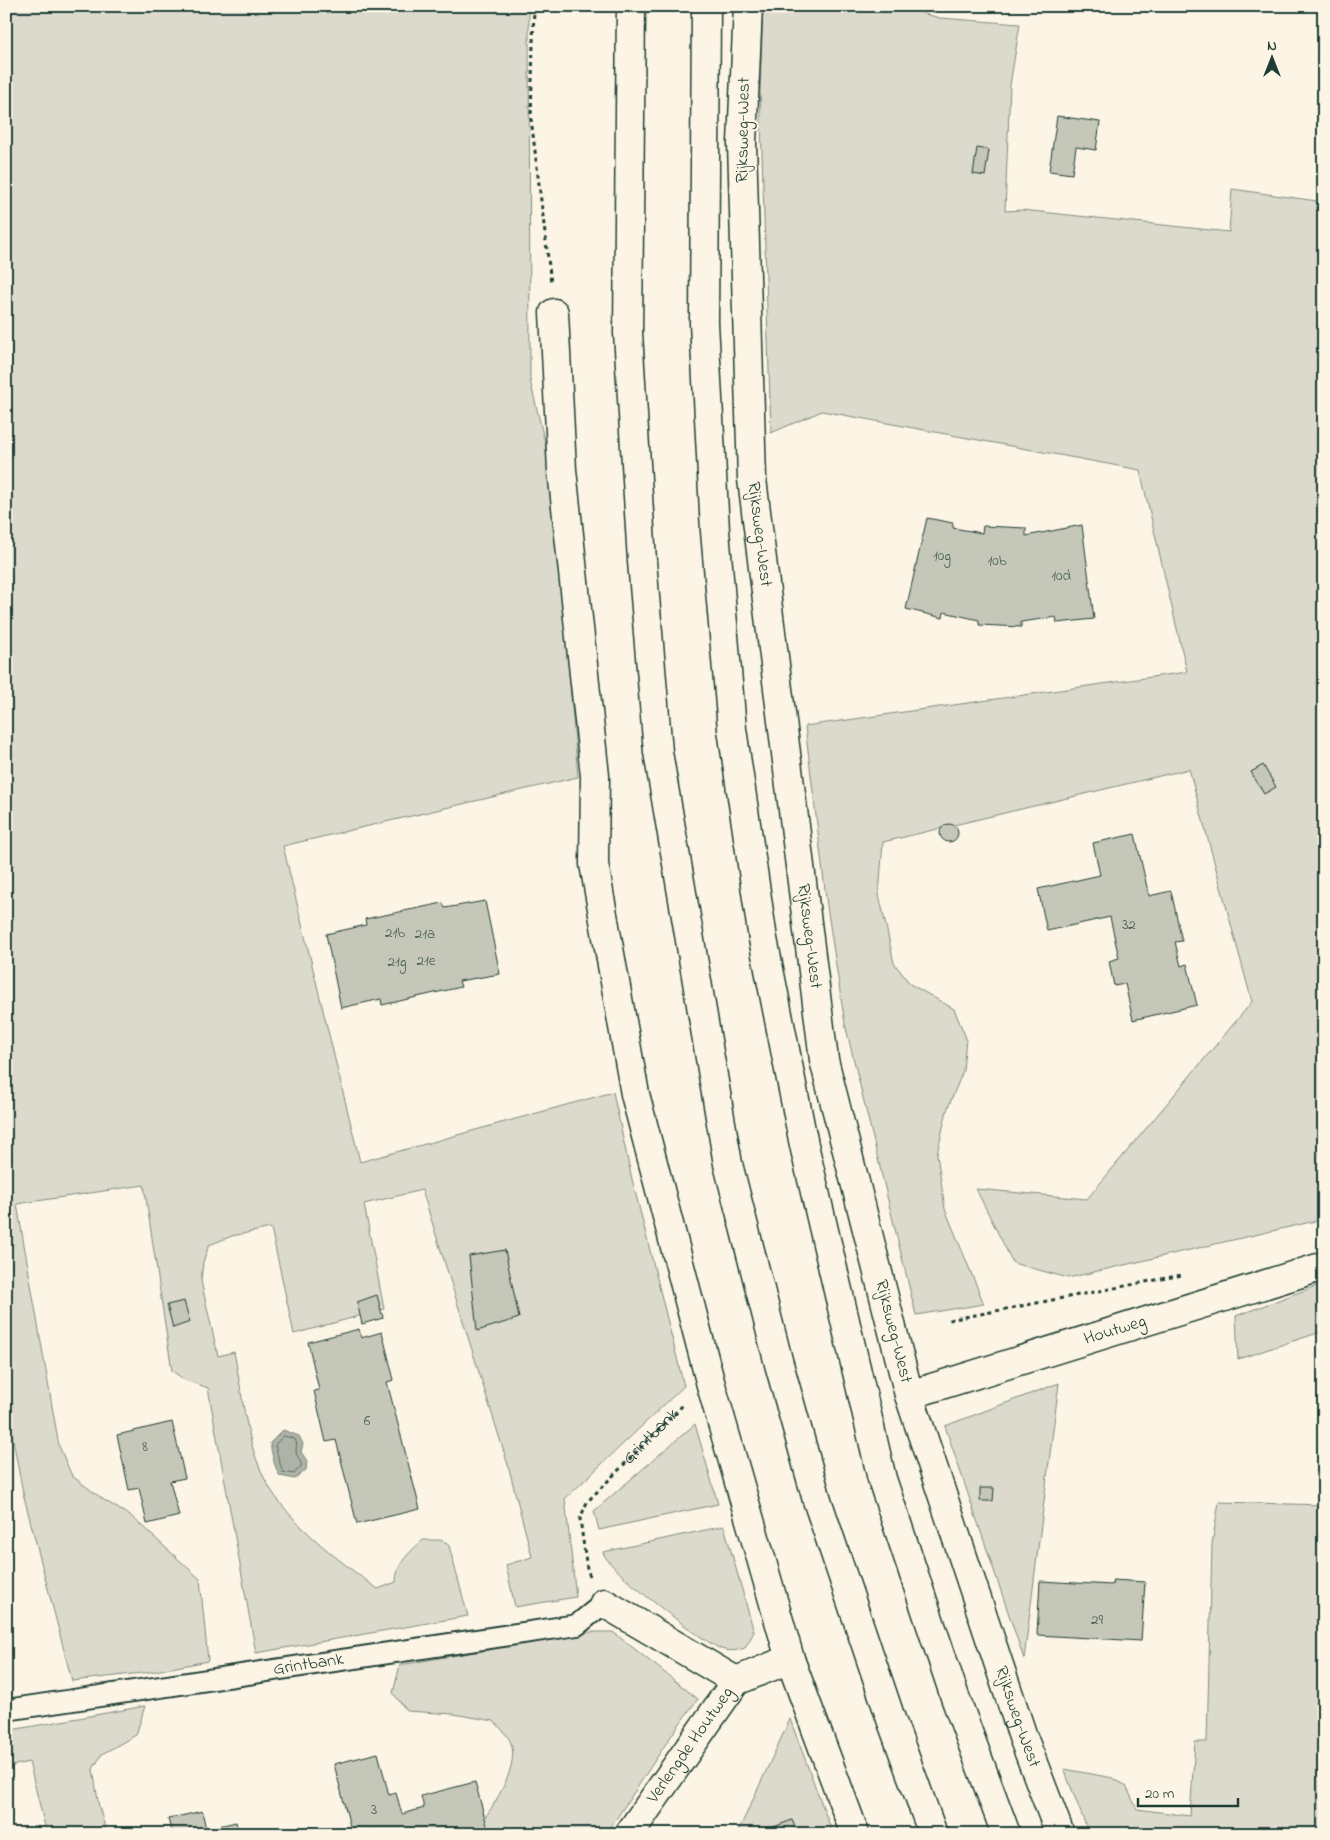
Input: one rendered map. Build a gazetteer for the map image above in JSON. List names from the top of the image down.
{
  "streets": {
    "main road": ["Rijksweg-West", "Houtweg", "Verlengde Houtweg"],
    "lane": ["Grintbank"]
  },
  "crossings": [
    ["Rijksweg-West", "Houtweg"]
  ],
  "house_numbers": [
    "10g",
    "10b",
    "10d",
    "32",
    "21b",
    "21a",
    "21e",
    "21g",
    "6",
    "8",
    "29",
    "3"
  ],
  "scale_bar": "20 m",
  "north": "top"
}
